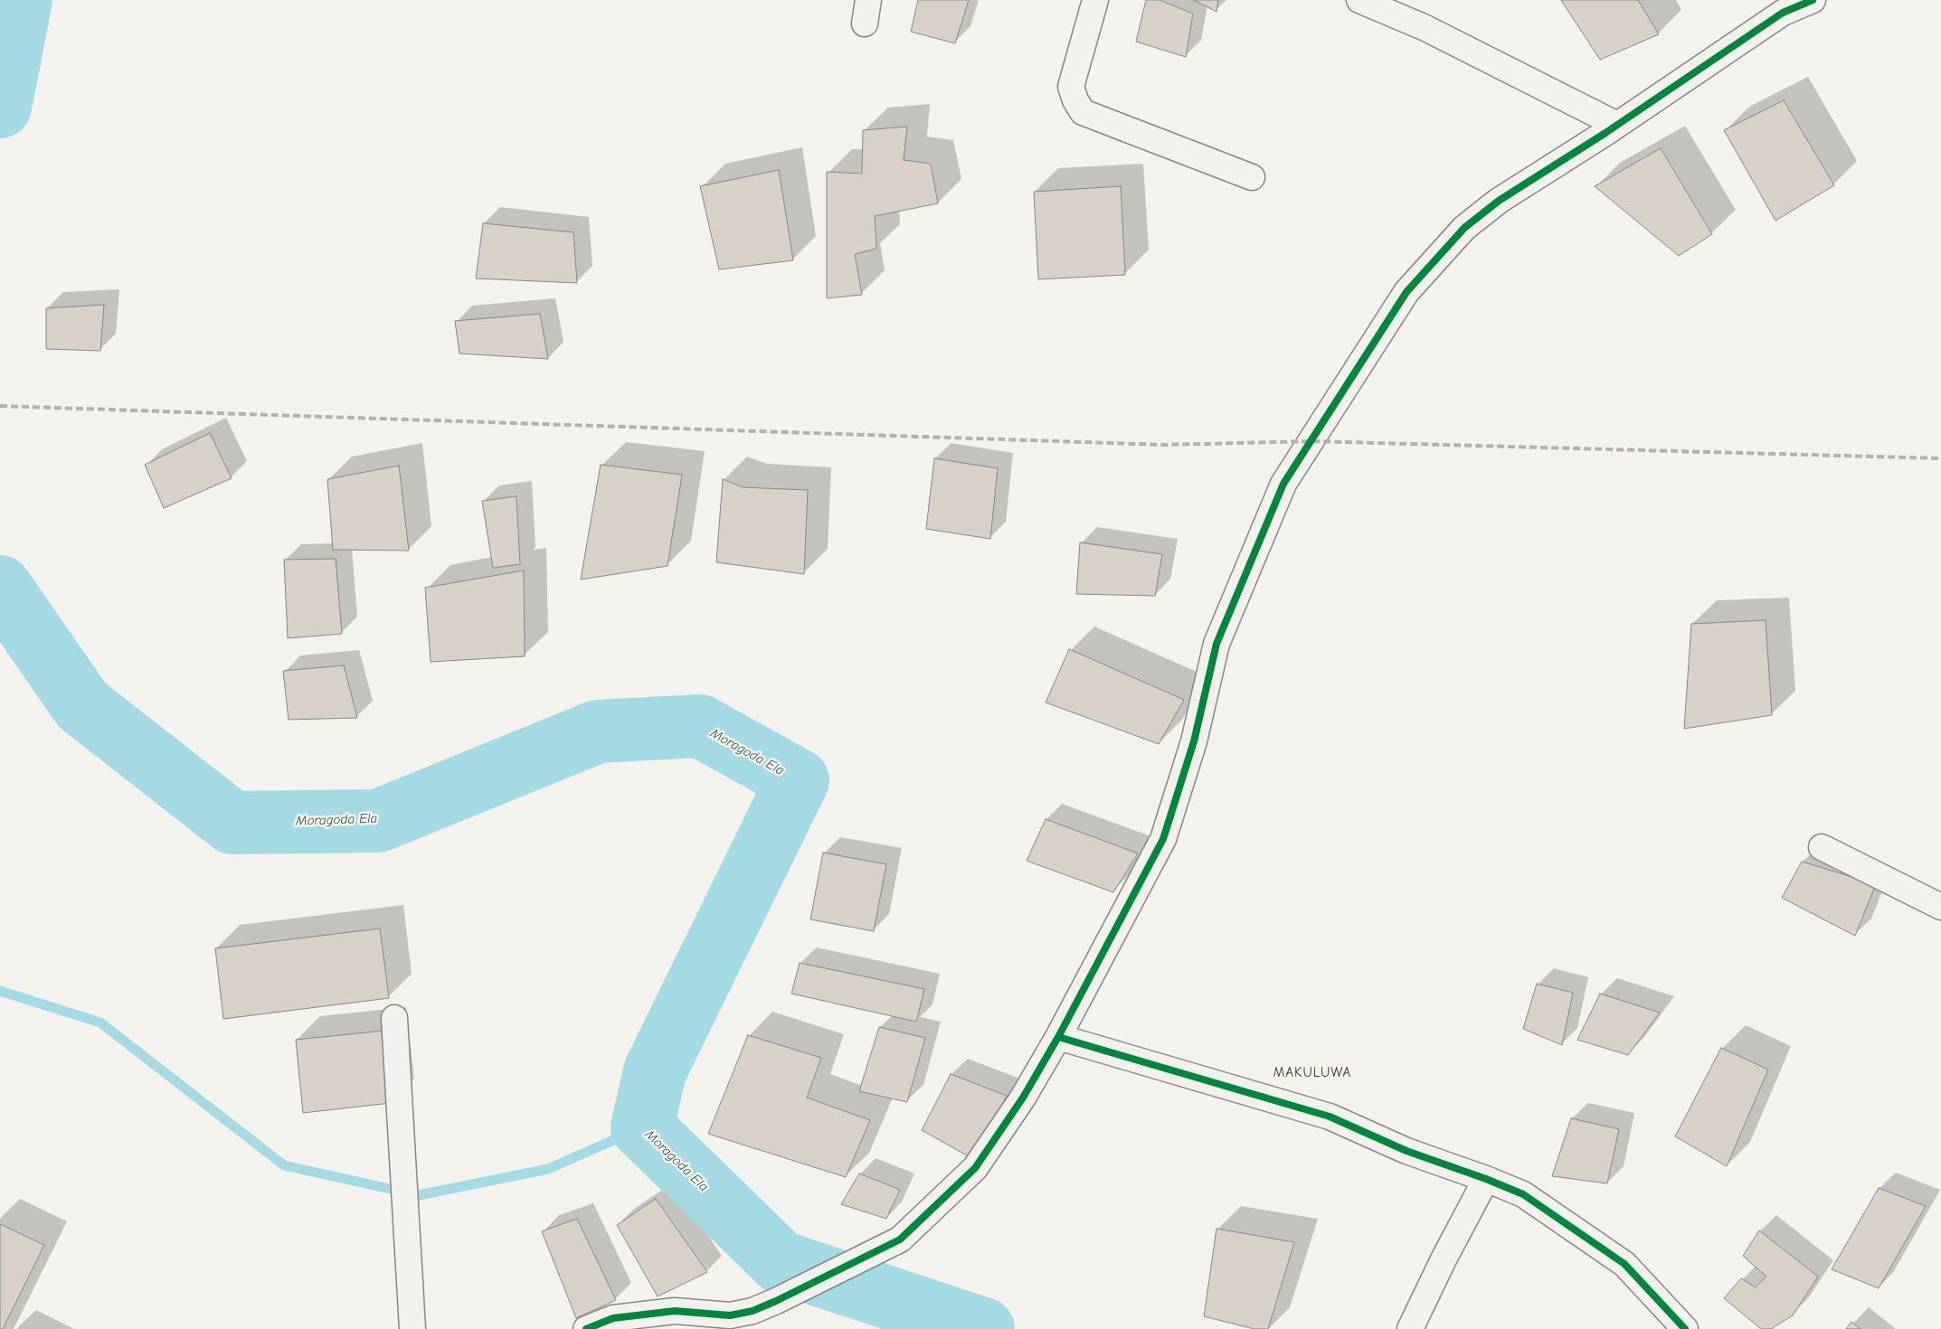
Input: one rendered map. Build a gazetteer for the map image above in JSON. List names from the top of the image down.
{
  "districts": ["MAKULUWA"],
  "water": ["Moragoda Ela"]
}
